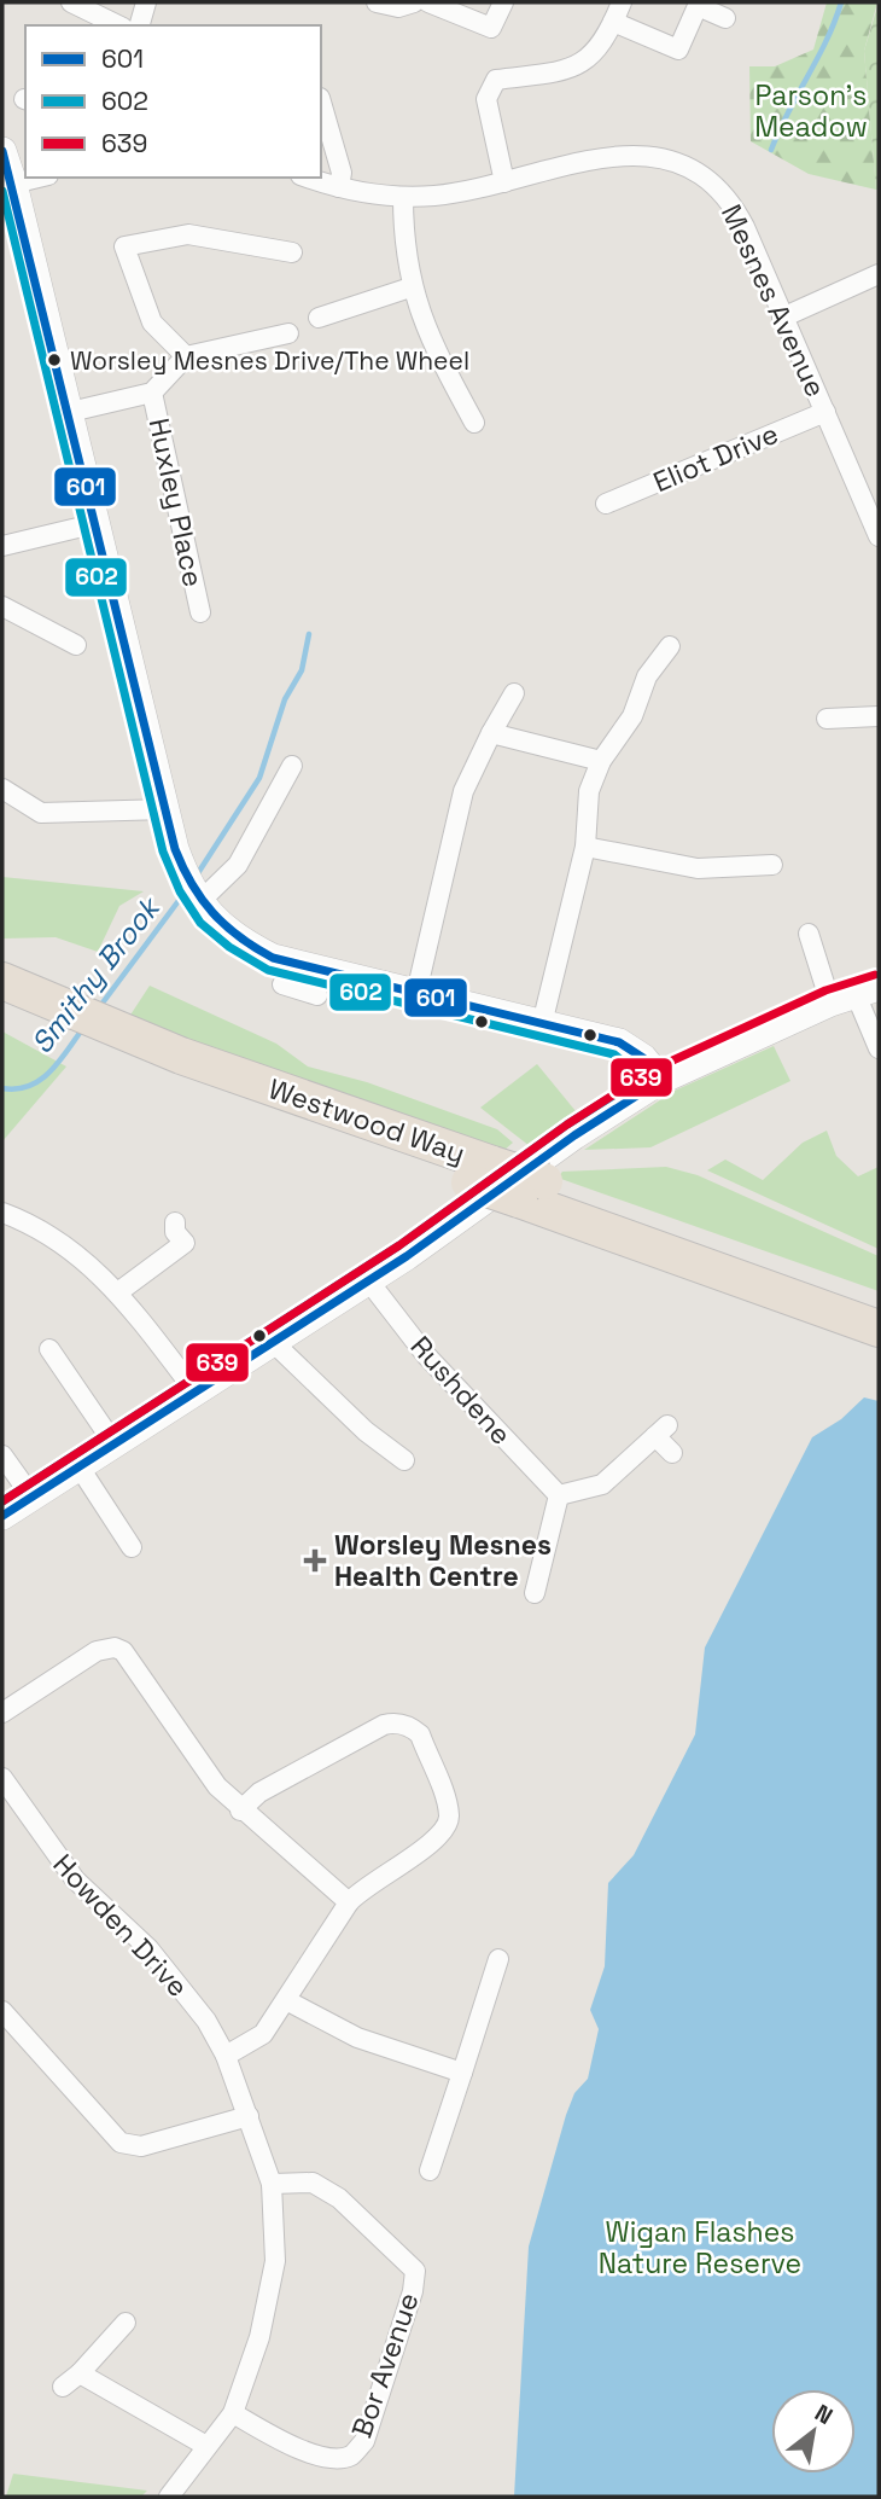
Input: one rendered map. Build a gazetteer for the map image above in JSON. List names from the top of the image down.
{
  "streets": {
    "highway": ["Westwood Way"],
    "street": [
      "Mesnes Avenue",
      "Eliot Drive",
      "Huxley Place",
      "Rushdene",
      "Howden Drive",
      "Bor Avenue"
    ]
  },
  "crossings": [
    ["Mesnes Avenue", "Eliot Drive"],
    ["Howden Drive", "Bor Avenue"]
  ],
  "water": ["Smithy Brook"],
  "parks": ["Parson's Meadow", "Wigan Flashes Nature Reserve"],
  "places": {
    "other": ["Worsley Mesnes Drive/The Wheel"],
    "health": ["Worsley Mesnes Health Centre"]
  },
  "lines": ["transit line 601", "transit line 602", "transit line 639"],
  "legend": ["601", "602", "639"],
  "north": "top right"
}
